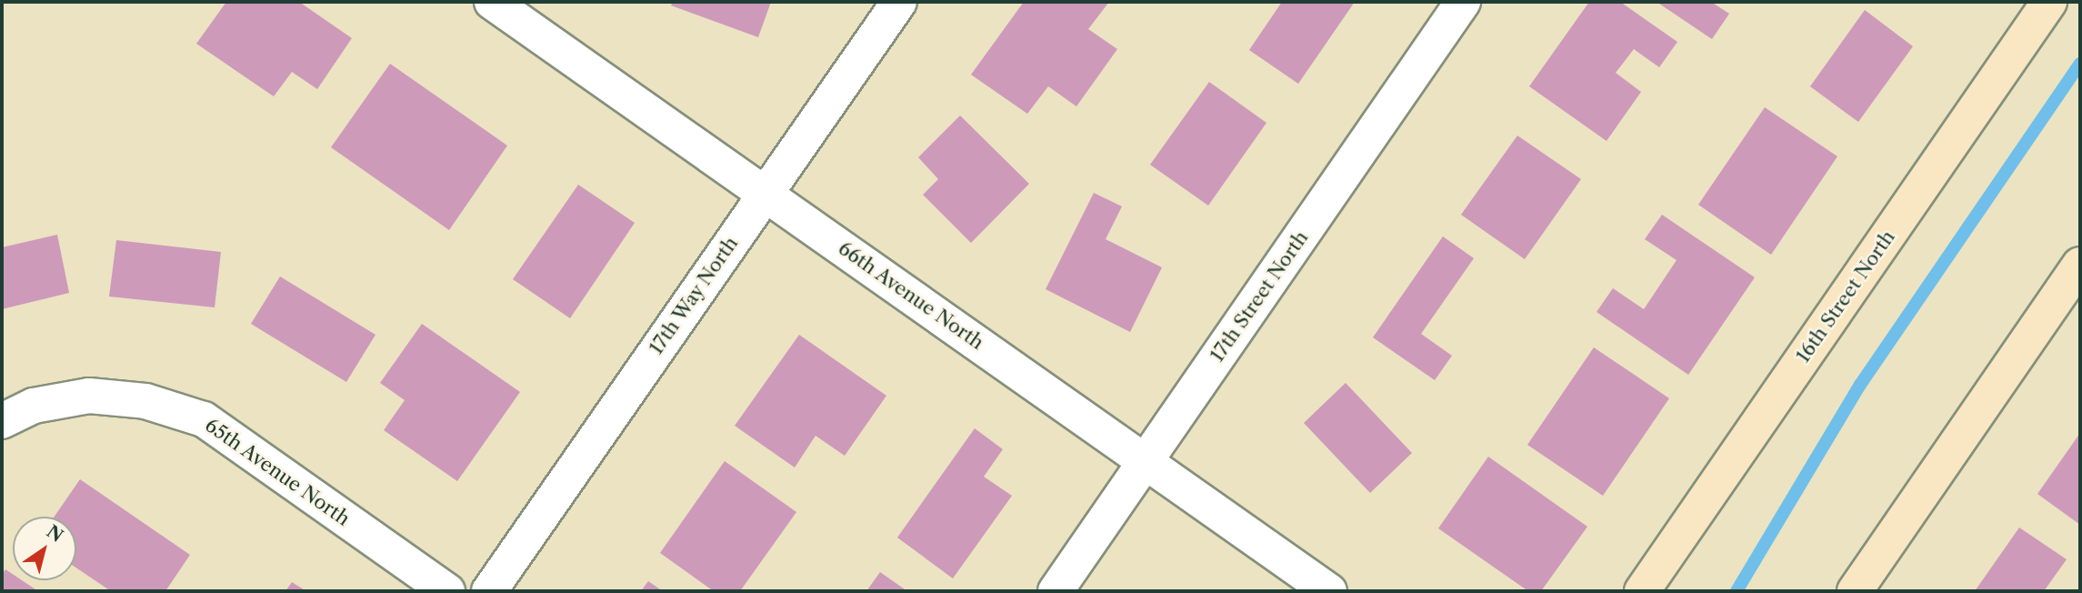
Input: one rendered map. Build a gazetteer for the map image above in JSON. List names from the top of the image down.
{
  "streets": {
    "street": [
      "17th Way North",
      "66th Avenue North",
      "17th Street North",
      "16th Street North",
      "65th Avenue North"
    ]
  },
  "crossings": [
    ["17th Way North", "66th Avenue North"],
    ["66th Avenue North", "17th Street North"]
  ],
  "north": "top right"
}
